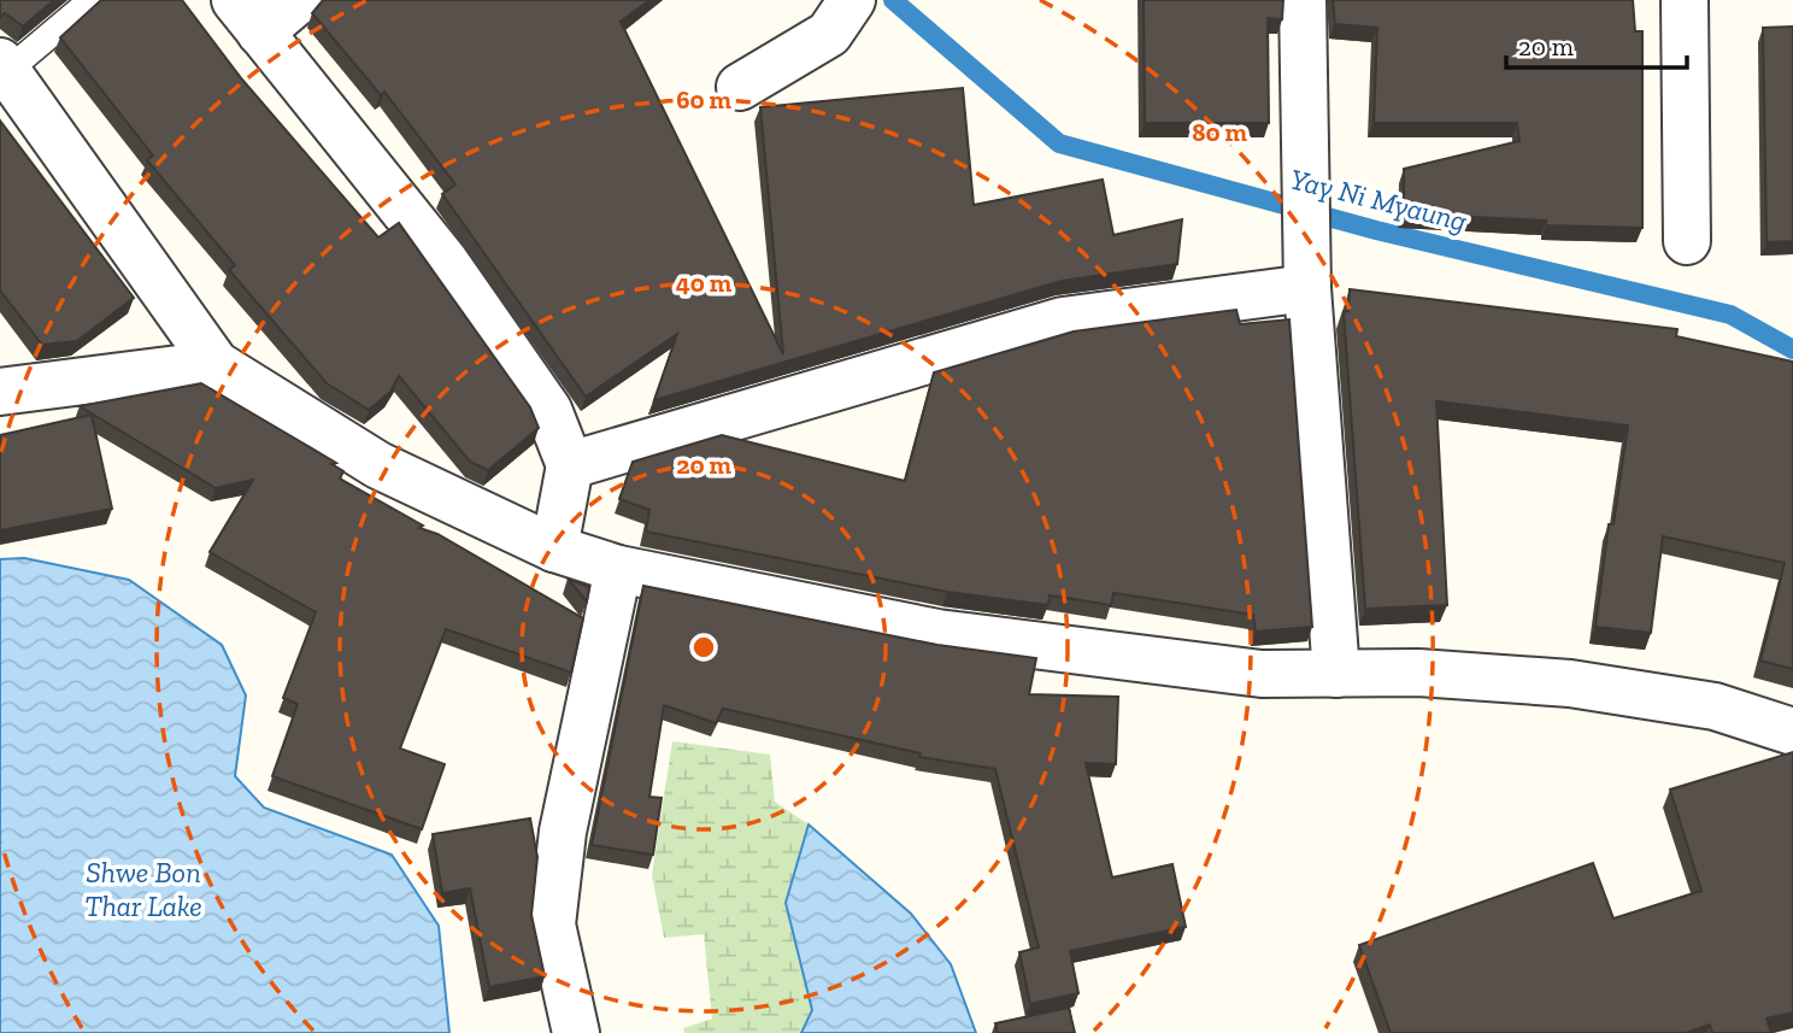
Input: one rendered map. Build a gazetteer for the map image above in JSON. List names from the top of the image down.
{
  "water": ["Yay Ni Myaung", "Shwe Bon Thar Lake"],
  "scale_bar": "20 m",
  "rings": [
    "60 m",
    "80 m",
    "40 m",
    "20 m"
  ]
}
